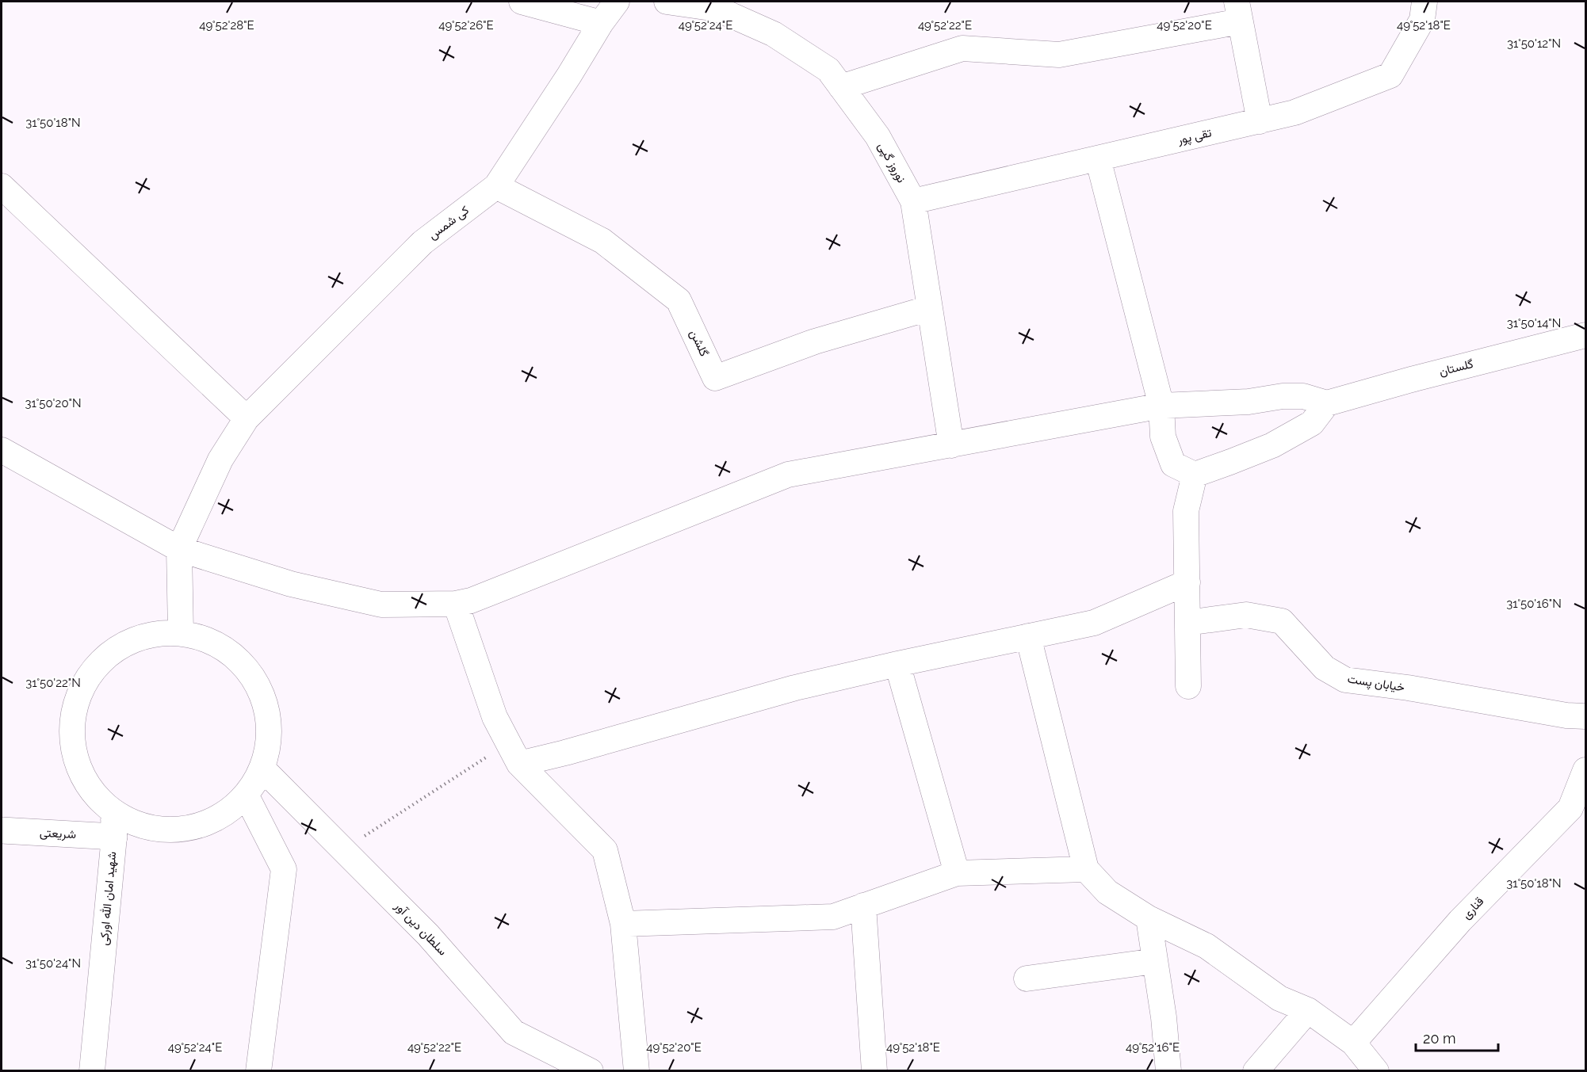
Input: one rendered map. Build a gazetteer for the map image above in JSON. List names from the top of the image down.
{
  "streets": {
    "street": [
      "تقی پور",
      "نوروز گپی",
      "کی شمس",
      "گلشن",
      "گلستان",
      "خیابان پست",
      "شریعتی",
      "شهید امان الله اورکی",
      "قناری",
      "سلطان دین آور"
    ]
  },
  "crossings": [
    ["تقی پور", "نوروز گپی"],
    ["نوروز گپی", "گلشن"],
    ["کی شمس", "گلشن"],
    ["شریعتی", "شهید امان الله اورکی"]
  ],
  "scale_bar": "20 m",
  "coordinates": [
    "49°52'28\"E",
    "49°52'26\"E",
    "49°52'24\"E",
    "49°52'22\"E",
    "49°52'20\"E",
    "49°52'18\"E",
    "31°50'12\"N",
    "31°50'18\"N",
    "31°50'14\"N",
    "31°50'20\"N",
    "31°50'16\"N",
    "31°50'22\"N",
    "31°50'24\"N",
    "49°52'16\"E"
  ]
}
